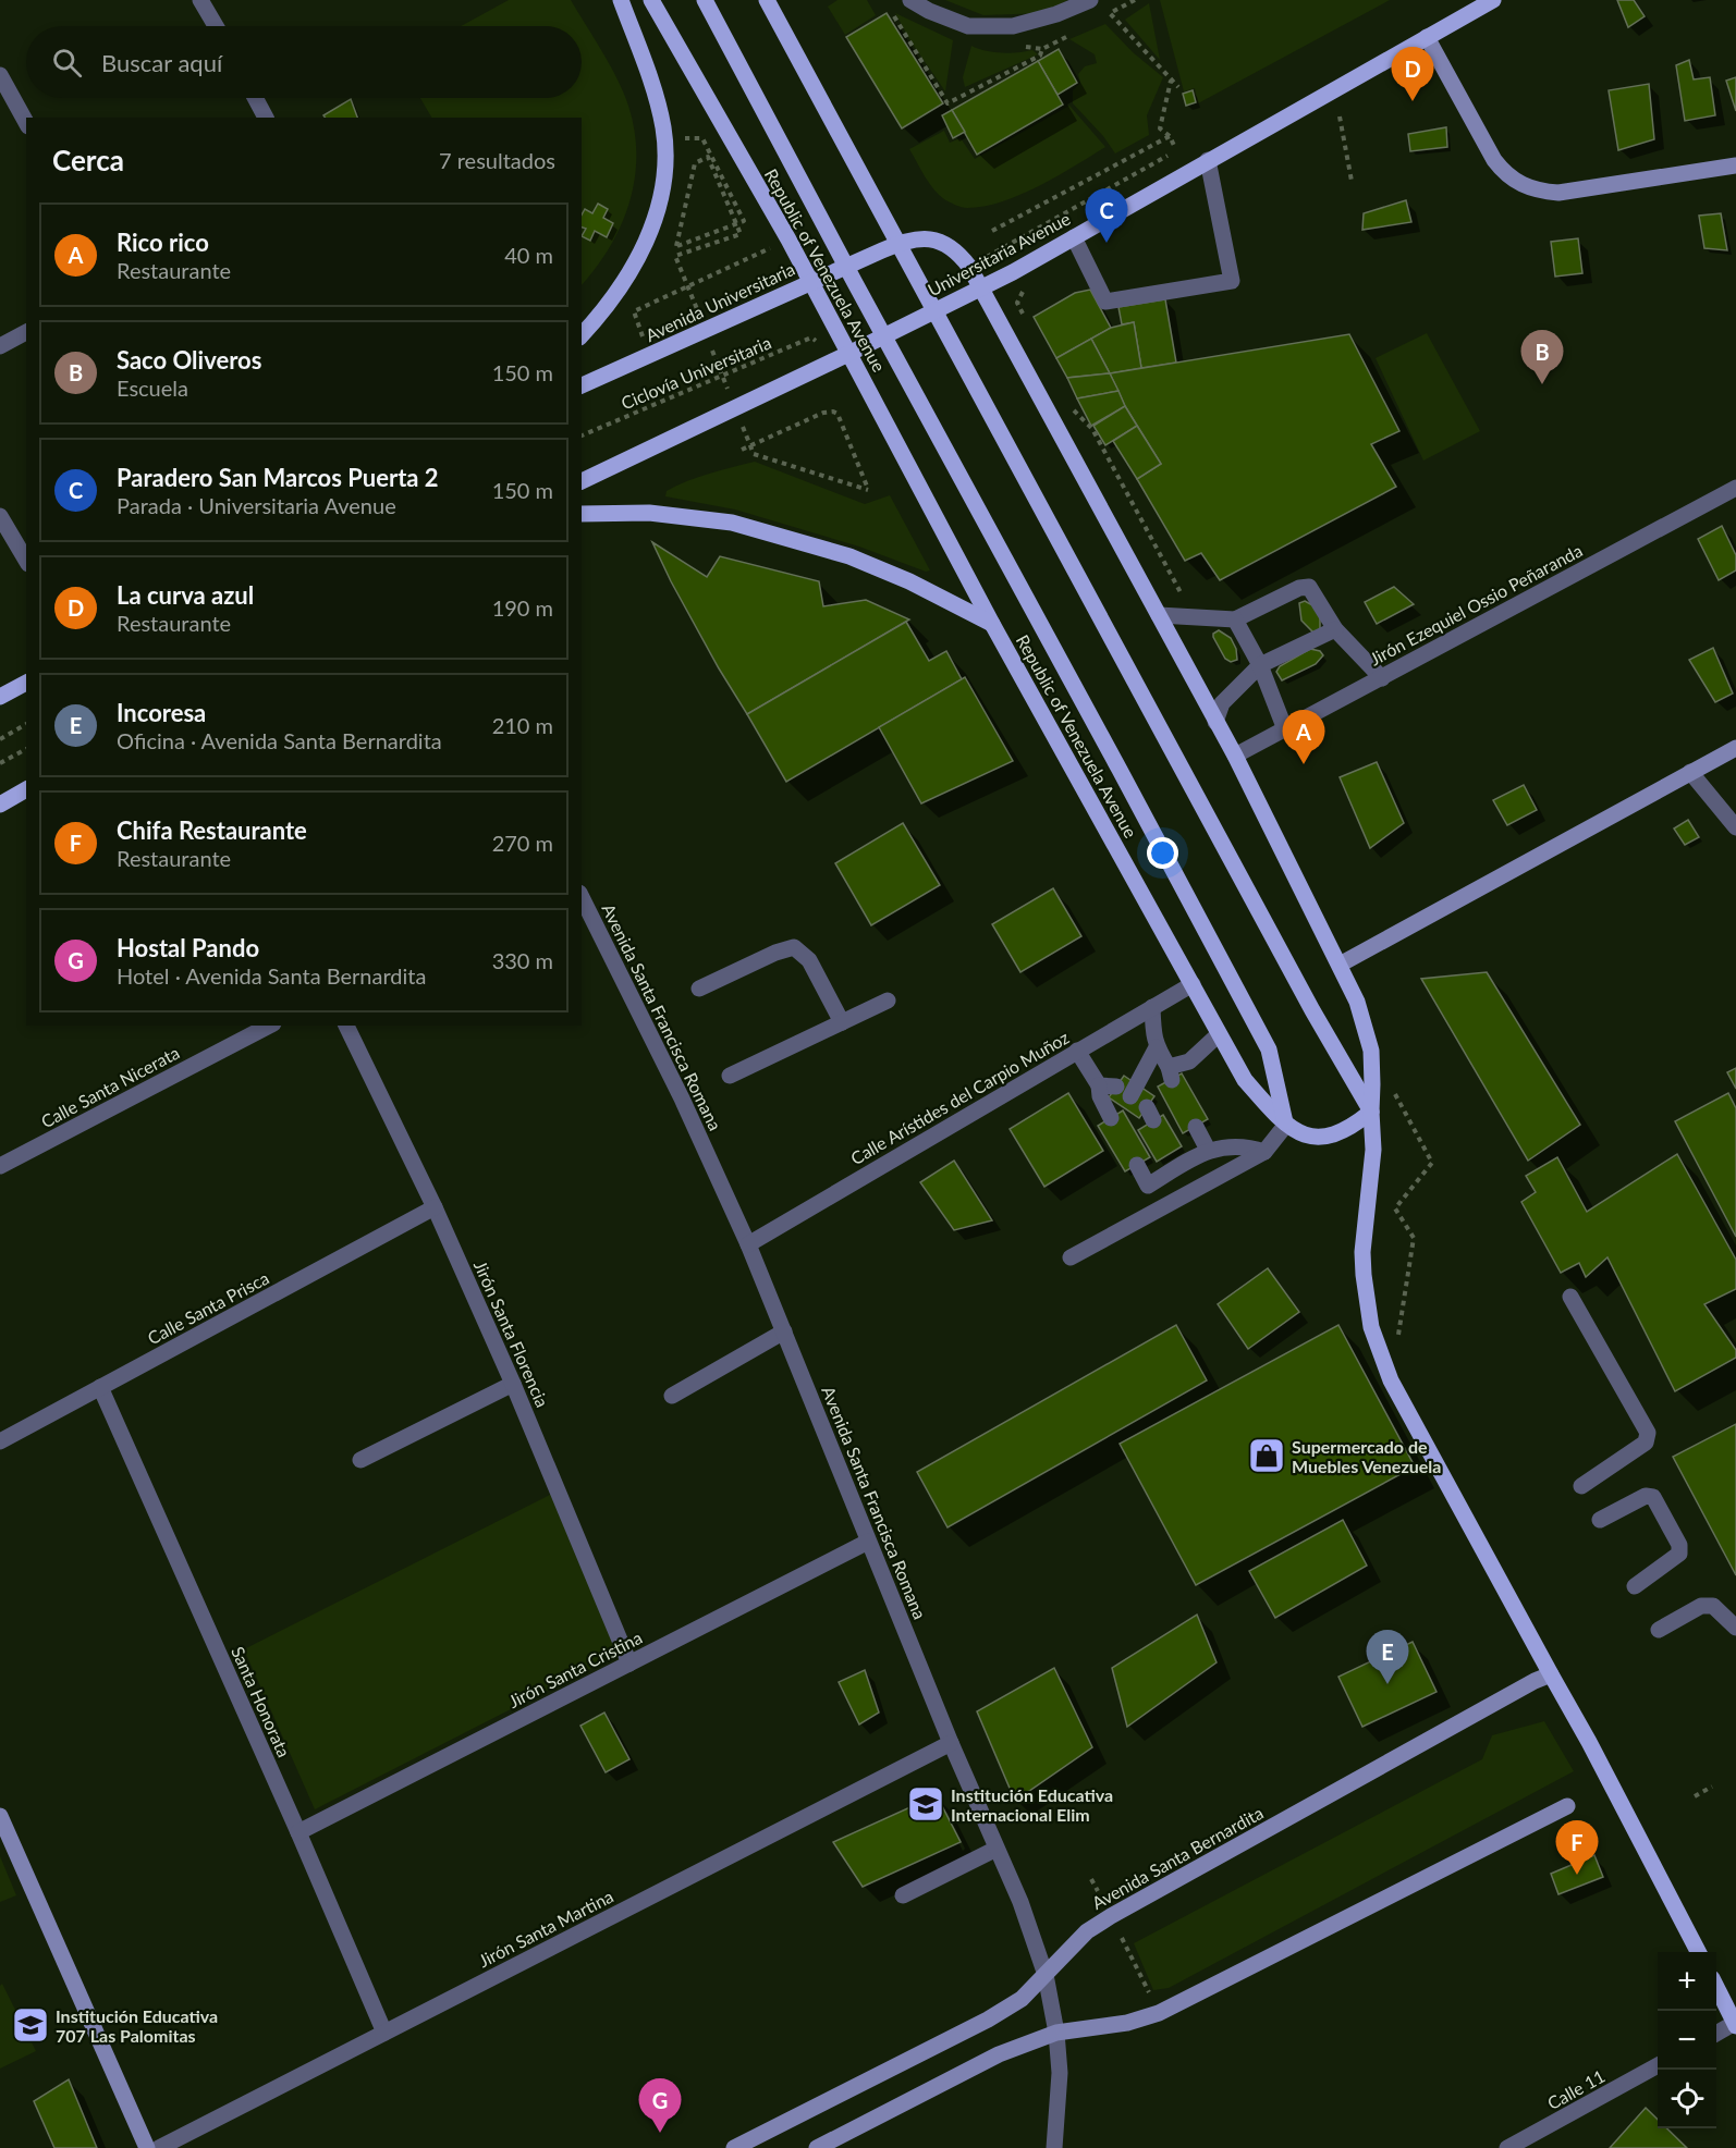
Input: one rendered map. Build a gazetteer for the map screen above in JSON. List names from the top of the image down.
{
  "streets": {
    "main road": [
      "Universitaria Avenue",
      "Republic of Venezuela Avenue",
      "Avenida Universitaria",
      "Avenida Santa Bernardita"
    ],
    "street": [
      "Jirón Ezequiel Ossio Peñaranda",
      "Avenida Santa Francisca Romana",
      "Calle Santa Nicerata",
      "Calle Arístides del Carpio Muñoz",
      "Calle Santa Prisca",
      "Jirón Santa Florencia",
      "Jirón Santa Cristina",
      "Santa Honorata",
      "Jirón Santa Martina",
      "Calle 11"
    ],
    "path": ["Ciclovía Universitaria"]
  },
  "crossings": [
    ["Universitaria Avenue", "Republic of Venezuela Avenue"],
    ["Universitaria Avenue", "Avenida Universitaria"],
    ["Republic of Venezuela Avenue", "Avenida Universitaria"],
    ["Republic of Venezuela Avenue", "Calle Arístides del Carpio Muñoz"],
    ["Avenida Santa Francisca Romana", "Calle Arístides del Carpio Muñoz"],
    ["Avenida Santa Francisca Romana", "Jirón Santa Cristina"],
    ["Avenida Santa Francisca Romana", "Avenida Santa Bernardita"],
    ["Avenida Santa Francisca Romana", "Jirón Santa Martina"],
    ["Calle Santa Prisca", "Jirón Santa Florencia"],
    ["Calle Santa Prisca", "Santa Honorata"],
    ["Jirón Santa Florencia", "Jirón Santa Cristina"],
    ["Jirón Santa Cristina", "Santa Honorata"],
    ["Santa Honorata", "Jirón Santa Martina"]
  ],
  "places": {
    "shop": ["Supermercado de Muebles Venezuela"],
    "school or university": ["Institución Educativa Internacional Elim", "Institución Educativa 707 Las Palomitas"]
  },
  "page": {
    "search": "Buscar aquí",
    "pins": [
      "D",
      "C",
      "B",
      "A",
      "E",
      "F",
      "G"
    ],
    "heading": ["Cerca", "7 resultados"],
    "list": [
      {
        "mark": "A",
        "name": "Rico rico",
        "note": "Restaurante",
        "value": "40 m"
      },
      {
        "mark": "B",
        "name": "Saco Oliveros",
        "note": "Escuela",
        "value": "150 m"
      },
      {
        "mark": "C",
        "name": "Paradero San Marcos Puerta 2",
        "note": "Parada · Universitaria Avenue",
        "value": "150 m"
      },
      {
        "mark": "D",
        "name": "La curva azul",
        "note": "Restaurante",
        "value": "190 m"
      },
      {
        "mark": "E",
        "name": "Incoresa",
        "note": "Oficina · Avenida Santa Bernardita",
        "value": "210 m"
      },
      {
        "mark": "F",
        "name": "Chifa Restaurante",
        "note": "Restaurante",
        "value": "270 m"
      },
      {
        "mark": "G",
        "name": "Hostal Pando",
        "note": "Hotel · Avenida Santa Bernardita",
        "value": "330 m"
      }
    ],
    "map_buttons": ["+", "−"]
  }
}
